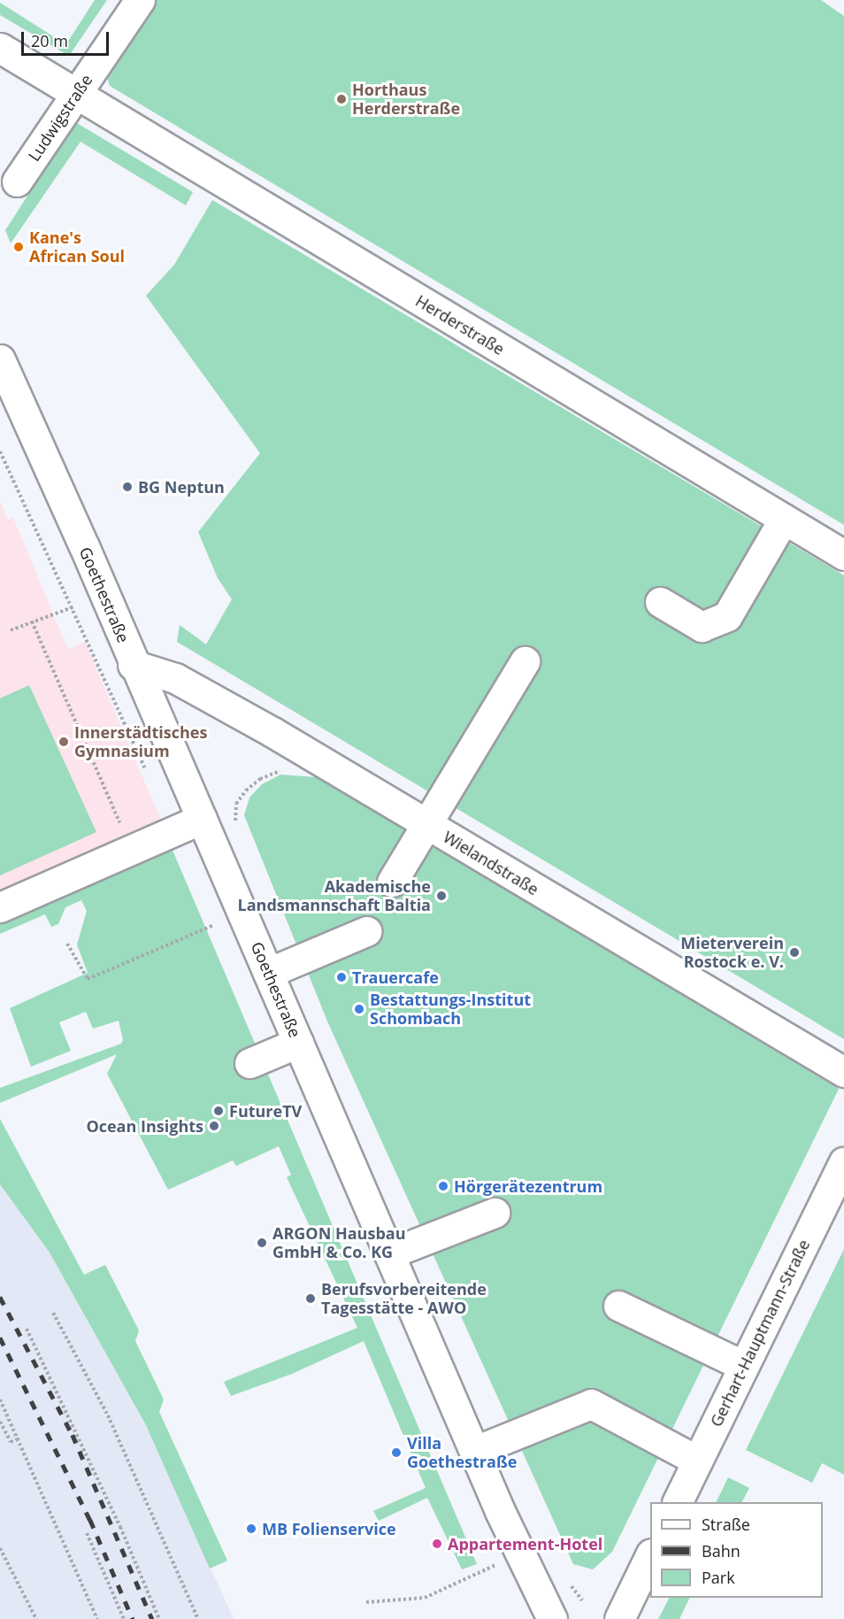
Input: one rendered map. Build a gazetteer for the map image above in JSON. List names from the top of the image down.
{
  "streets": {
    "street": [
      "Ludwigstraße",
      "Herderstraße",
      "Goethestraße",
      "Wielandstraße",
      "Gerhart-Hauptmann-Straße"
    ]
  },
  "crossings": [
    ["Ludwigstraße", "Herderstraße"],
    ["Goethestraße", "Wielandstraße"]
  ],
  "places": [
    "Horthaus Herderstraße",
    "Kane's African Soul",
    "BG Neptun",
    "Innerstädtisches Gymnasium",
    "Akademische Landsmannschaft Baltia",
    "Mieterverein Rostock e. V.",
    "Trauercafe",
    "Bestattungs-Institut Schombach",
    "FutureTV",
    "Ocean Insights",
    "Hörgerätezentrum",
    "ARGON Hausbau GmbH & Co. KG",
    "Berufsvorbereitende Tagesstätte - AWO",
    "Villa Goethestraße",
    "MB Folienservice",
    "Appartement-Hotel"
  ],
  "legend": ["Straße", "Bahn", "Park"],
  "scale_bar": "20 m"
}
